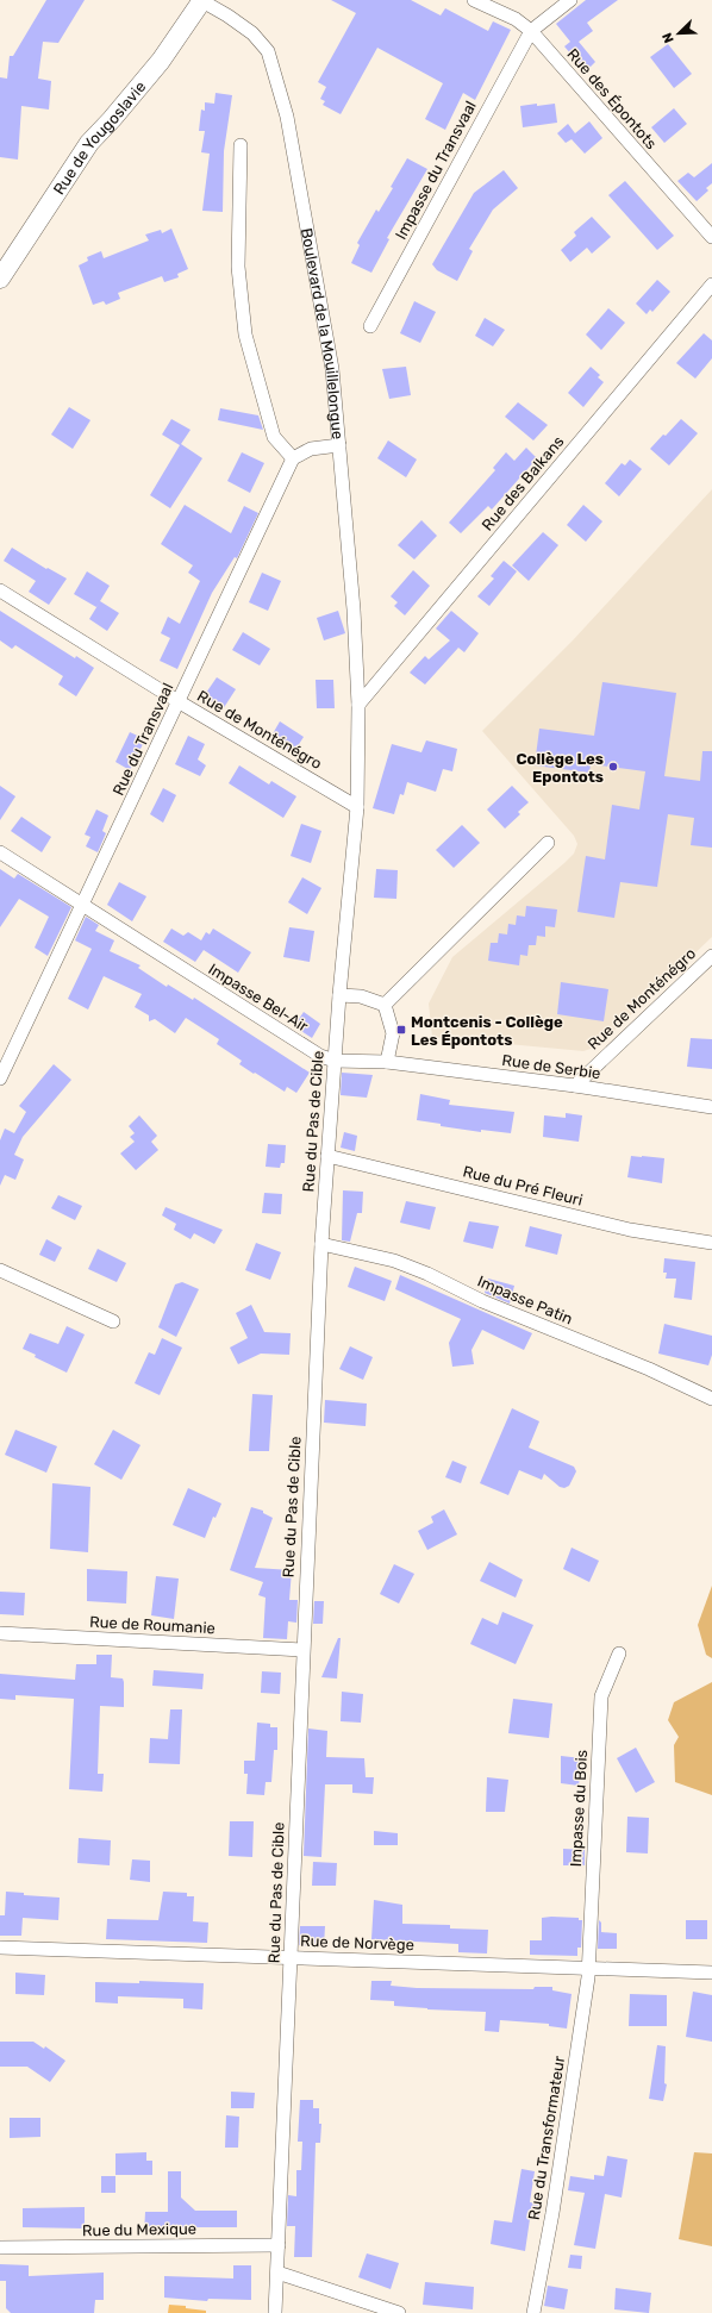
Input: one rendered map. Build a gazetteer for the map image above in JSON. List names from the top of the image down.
{
  "streets": {
    "main road": ["Rue de Yougoslavie"],
    "street": [
      "Rue des Épontots",
      "Impasse du Transvaal",
      "Boulevard de la Mouillelongue",
      "Rue des Balkans",
      "Rue de Monténégro",
      "Rue du Transvaal",
      "Impasse Bel-Air",
      "Rue de Serbie",
      "Rue du Pas de Cible",
      "Rue du Pré Fleuri",
      "Impasse Patin",
      "Rue de Roumanie",
      "Impasse du Bois",
      "Rue de Norvège",
      "Rue du Transformateur",
      "Rue du Mexique"
    ]
  },
  "crossings": [
    ["Rue des Épontots", "Impasse du Transvaal"],
    ["Rue de Yougoslavie", "Boulevard de la Mouillelongue"],
    ["Boulevard de la Mouillelongue", "Rue des Balkans"],
    ["Boulevard de la Mouillelongue", "Rue du Pas de Cible"],
    ["Rue des Balkans", "Rue du Pas de Cible"],
    ["Rue de Monténégro", "Rue du Transvaal"],
    ["Rue de Monténégro", "Rue de Serbie"],
    ["Rue de Monténégro", "Rue du Pas de Cible"],
    ["Rue du Transvaal", "Impasse Bel-Air"],
    ["Impasse Bel-Air", "Rue de Serbie"],
    ["Impasse Bel-Air", "Rue du Pas de Cible"],
    ["Rue du Pas de Cible", "Rue du Pré Fleuri"],
    ["Rue du Pas de Cible", "Impasse Patin"],
    ["Rue du Pas de Cible", "Rue de Roumanie"],
    ["Rue du Pas de Cible", "Rue de Norvège"],
    ["Rue du Pas de Cible", "Rue du Mexique"],
    ["Impasse du Bois", "Rue de Norvège"],
    ["Impasse du Bois", "Rue du Transformateur"],
    ["Rue de Norvège", "Rue du Transformateur"]
  ],
  "places": {
    "other": ["Collège Les Epontots"],
    "transit": ["Montcenis - Collège Les Épontots"]
  },
  "north": "bottom left"
}
